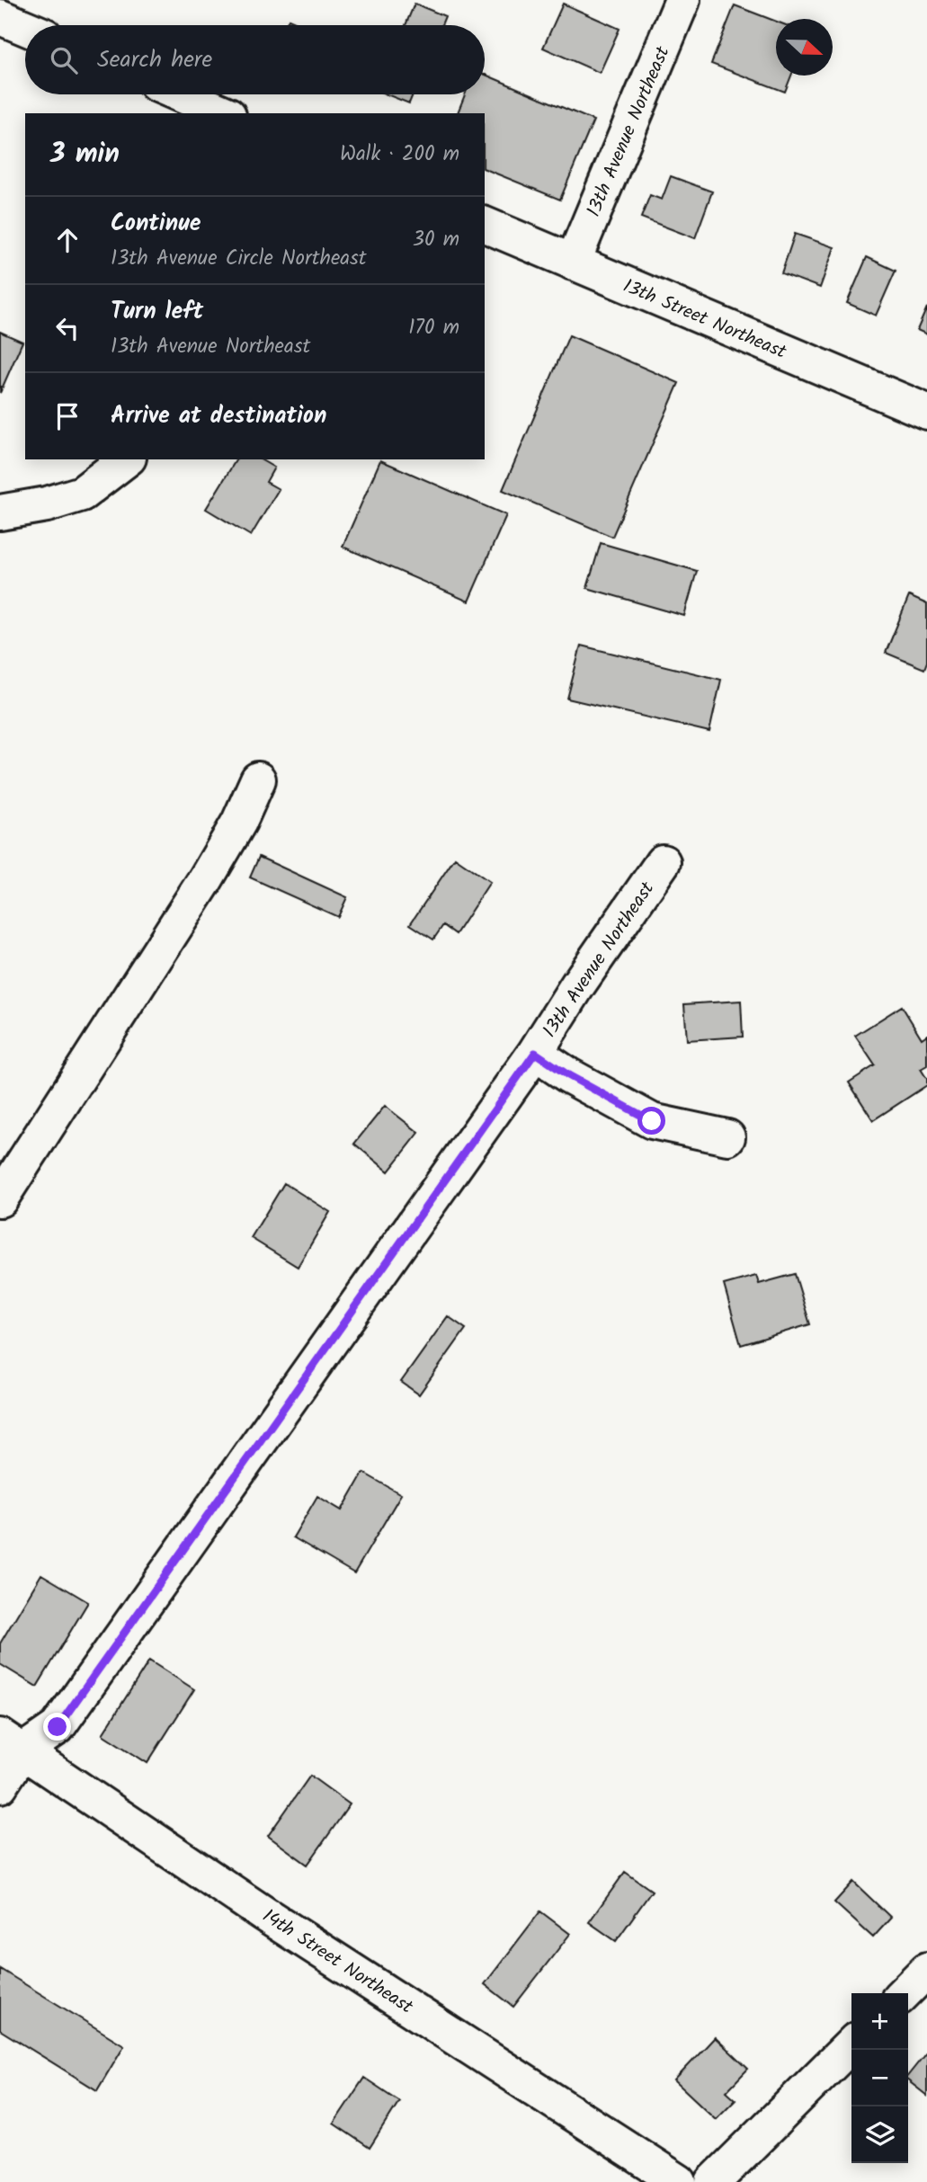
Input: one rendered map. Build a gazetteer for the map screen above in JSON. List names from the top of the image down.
{
  "streets": {
    "street": ["13th Avenue Northeast", "13th Street Northeast", "14th Street Northeast"]
  },
  "crossings": [
    ["13th Avenue Northeast", "13th Street Northeast"],
    ["13th Avenue Northeast", "14th Street Northeast"]
  ],
  "north": "right",
  "page": {
    "search": "Search here",
    "heading": ["3 min", "Walk · 200 m"],
    "list": [
      ["Continue", "13th Avenue Circle Northeast", "30 m"],
      ["Turn left", "13th Avenue Northeast", "170 m"],
      "Arrive at destination"
    ],
    "map_buttons": ["+", "−"]
  }
}
